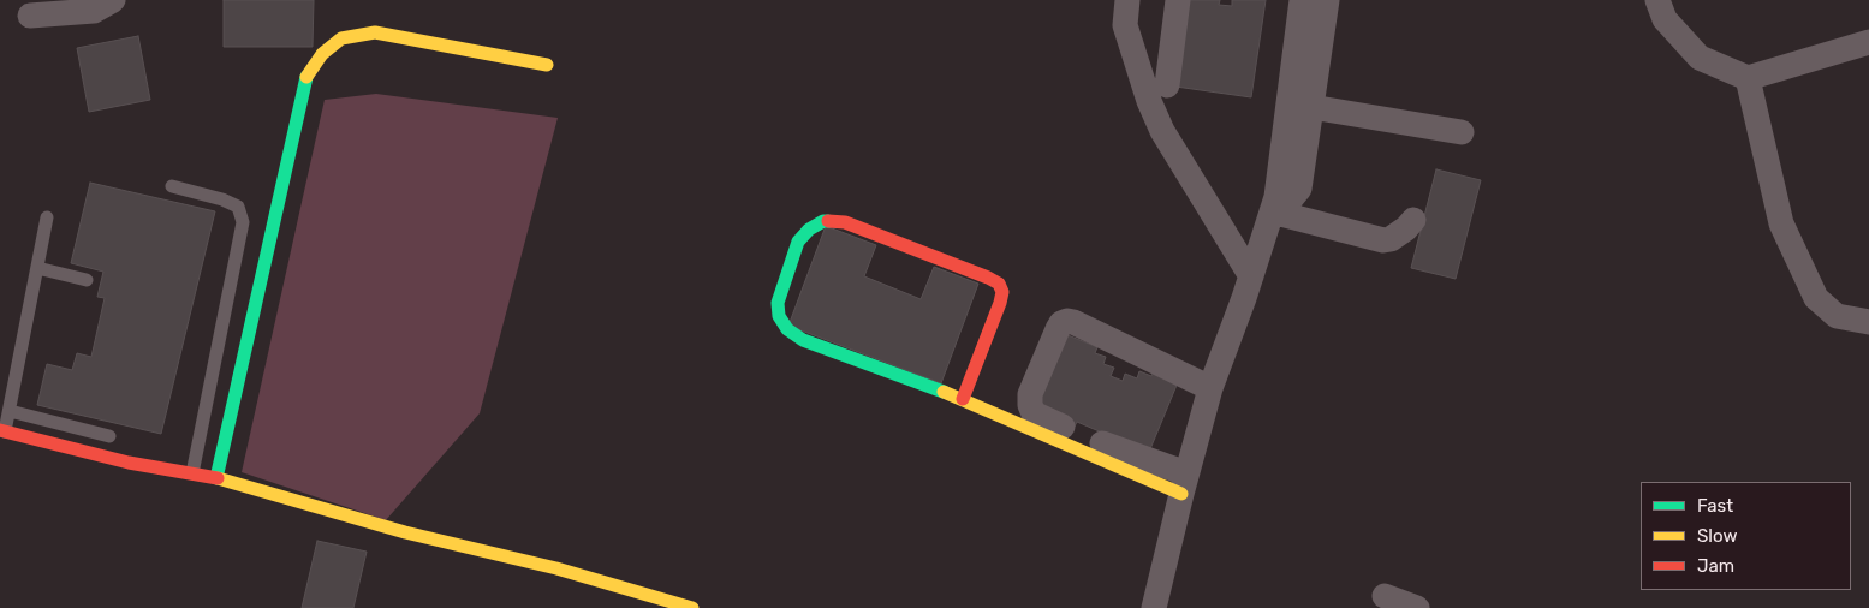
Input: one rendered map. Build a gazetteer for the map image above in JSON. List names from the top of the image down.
{
  "legend": ["Fast", "Slow", "Jam"]
}
